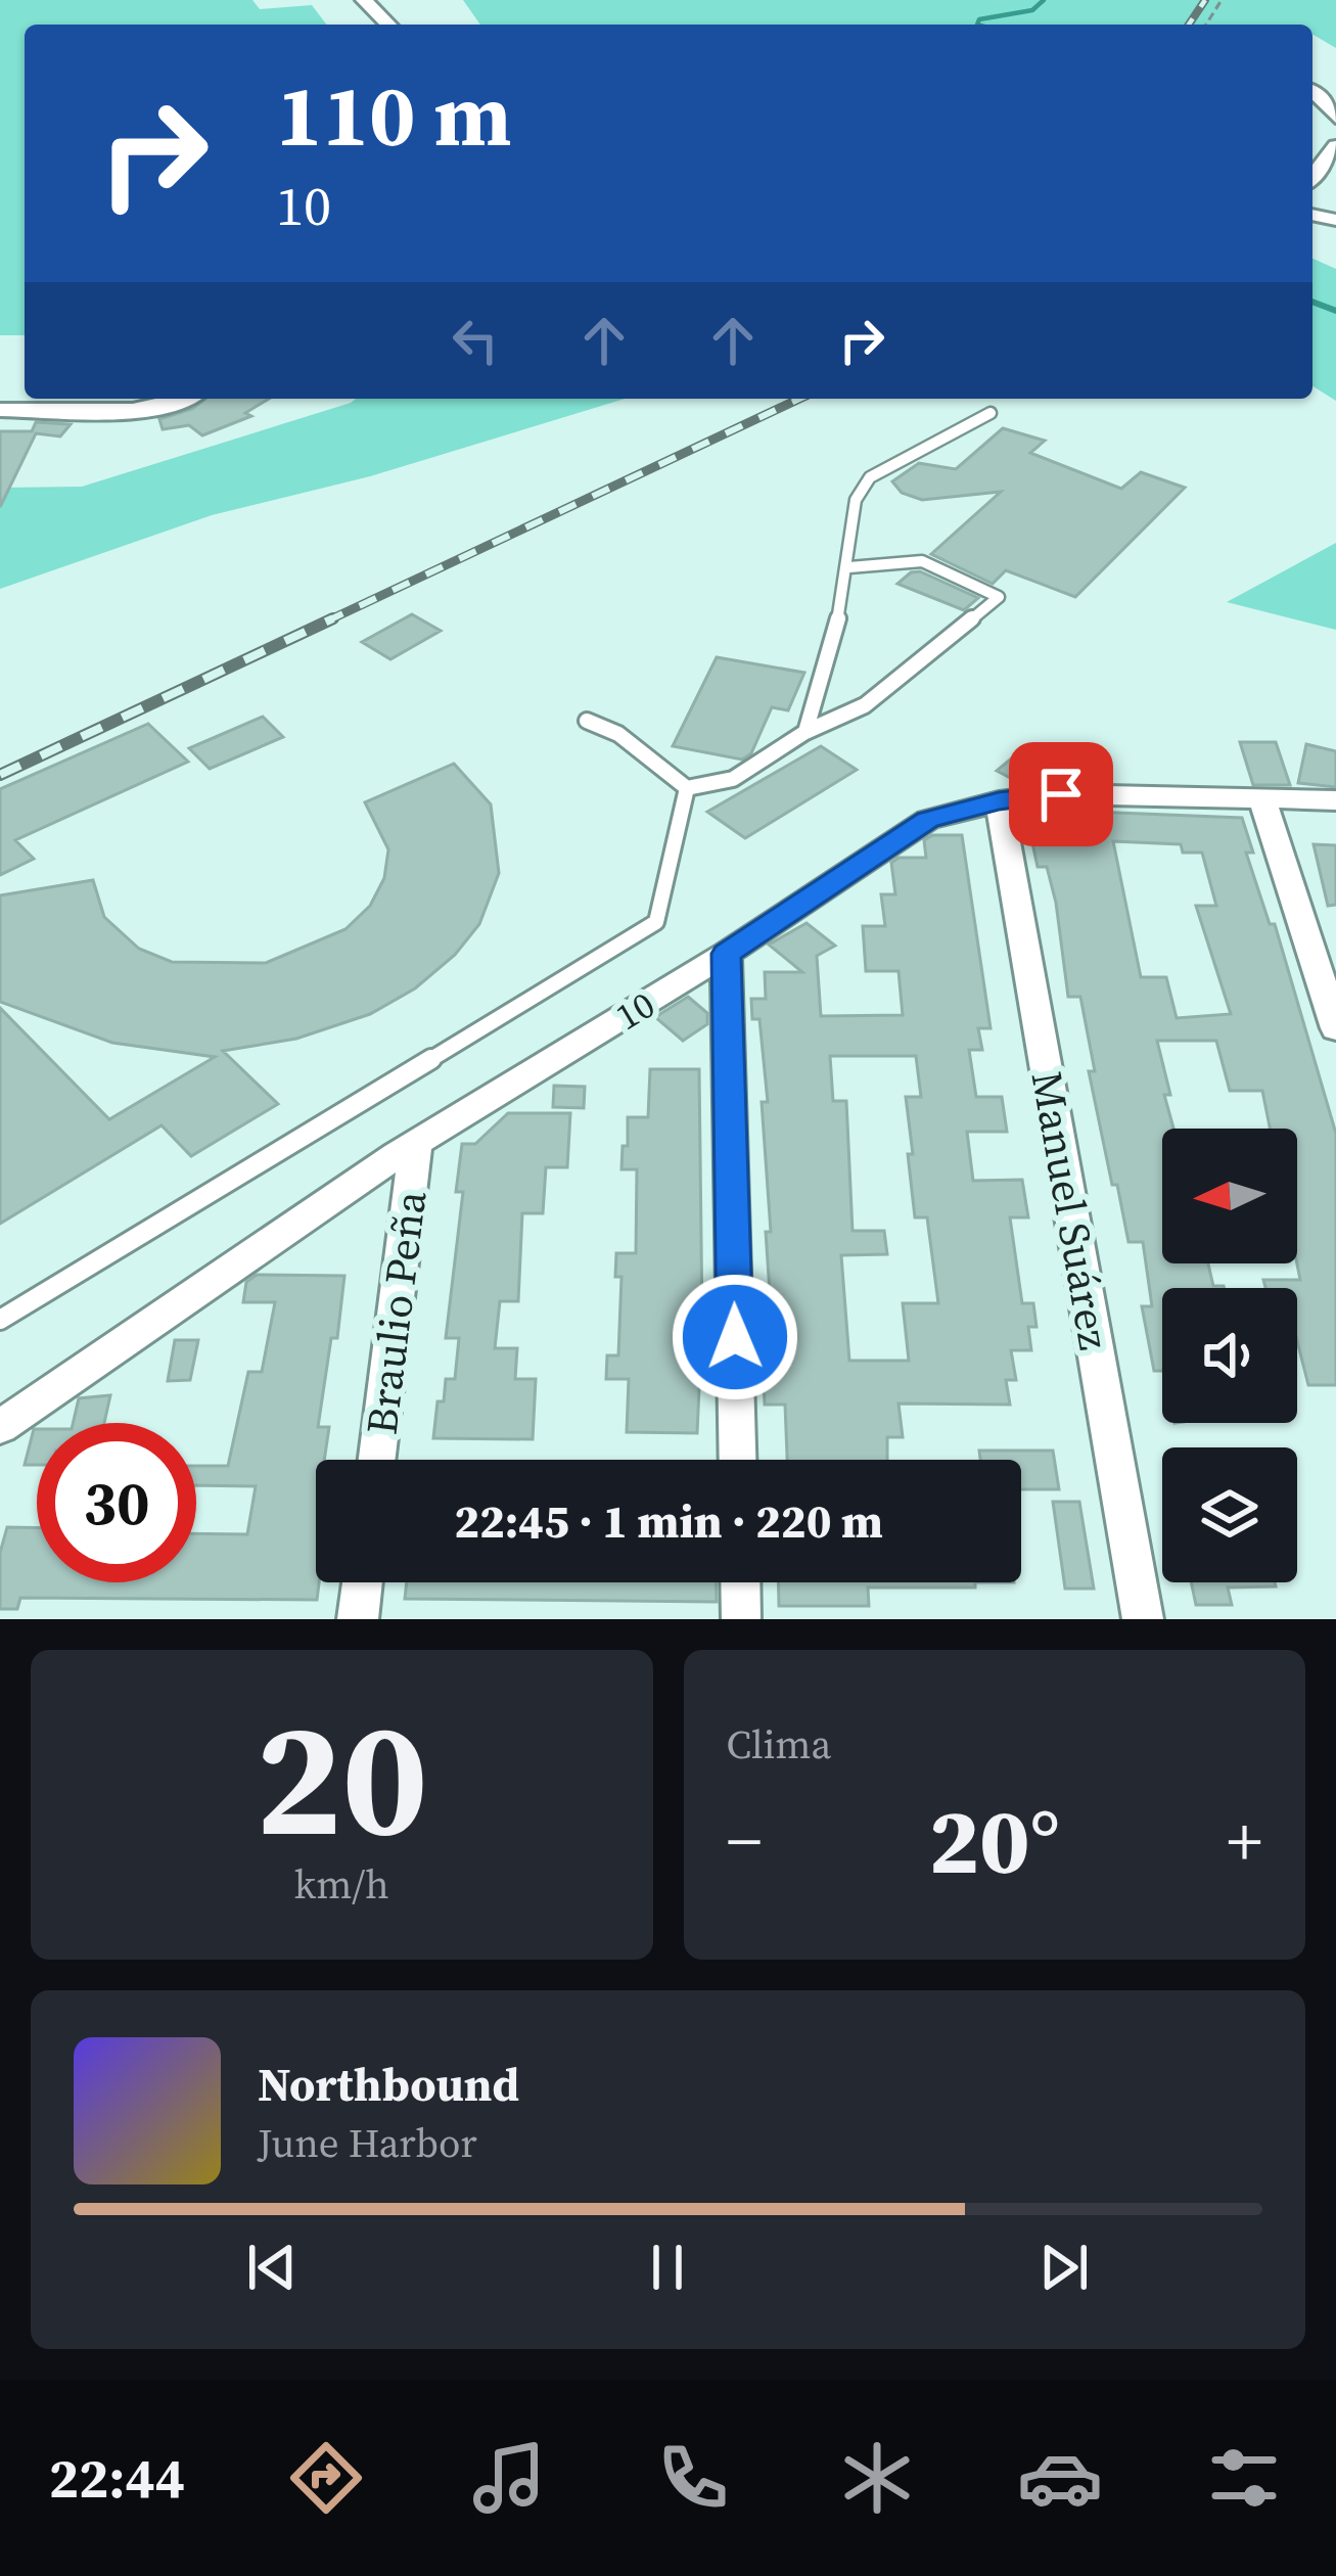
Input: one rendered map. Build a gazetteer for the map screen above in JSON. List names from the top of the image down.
{
  "streets": {
    "street": ["10", "Manuel Suárez", "Braulio Peña"]
  },
  "crossings": [
    ["10", "Manuel Suárez"],
    ["10", "Braulio Peña"]
  ],
  "north": "left",
  "page": {
    "turn": ["110 m", "10"],
    "limit": "30",
    "trip": "22:45 · 1 min · 220 m",
    "tile": [
      ["20", "km/h"],
      "Clima"
    ],
    "heat": ["−", "20°", "+"],
    "song": ["Northbound", "June Harbor"],
    "tabs": "22:44"
  }
}
